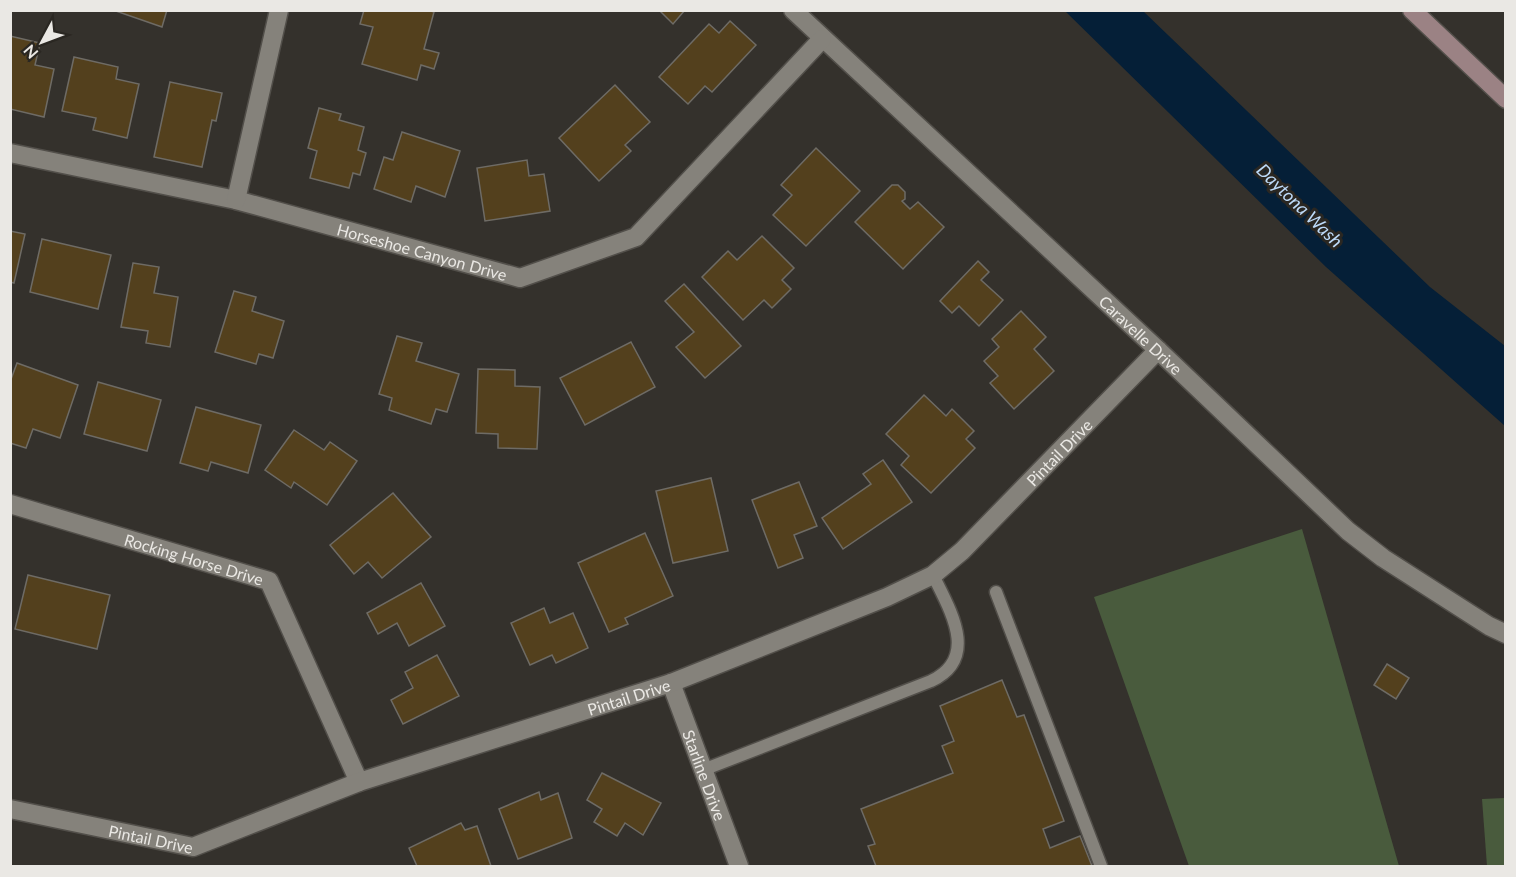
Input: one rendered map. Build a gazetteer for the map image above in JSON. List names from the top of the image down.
{
  "streets": {
    "street": [
      "Horseshoe Canyon Drive",
      "Caravelle Drive",
      "Pintail Drive",
      "Rocking Horse Drive",
      "Starline Drive"
    ]
  },
  "crossings": [
    ["Horseshoe Canyon Drive", "Caravelle Drive"],
    ["Caravelle Drive", "Pintail Drive"],
    ["Pintail Drive", "Rocking Horse Drive"],
    ["Pintail Drive", "Starline Drive"]
  ],
  "water": ["Daytona Wash"],
  "north": "bottom left"
}
